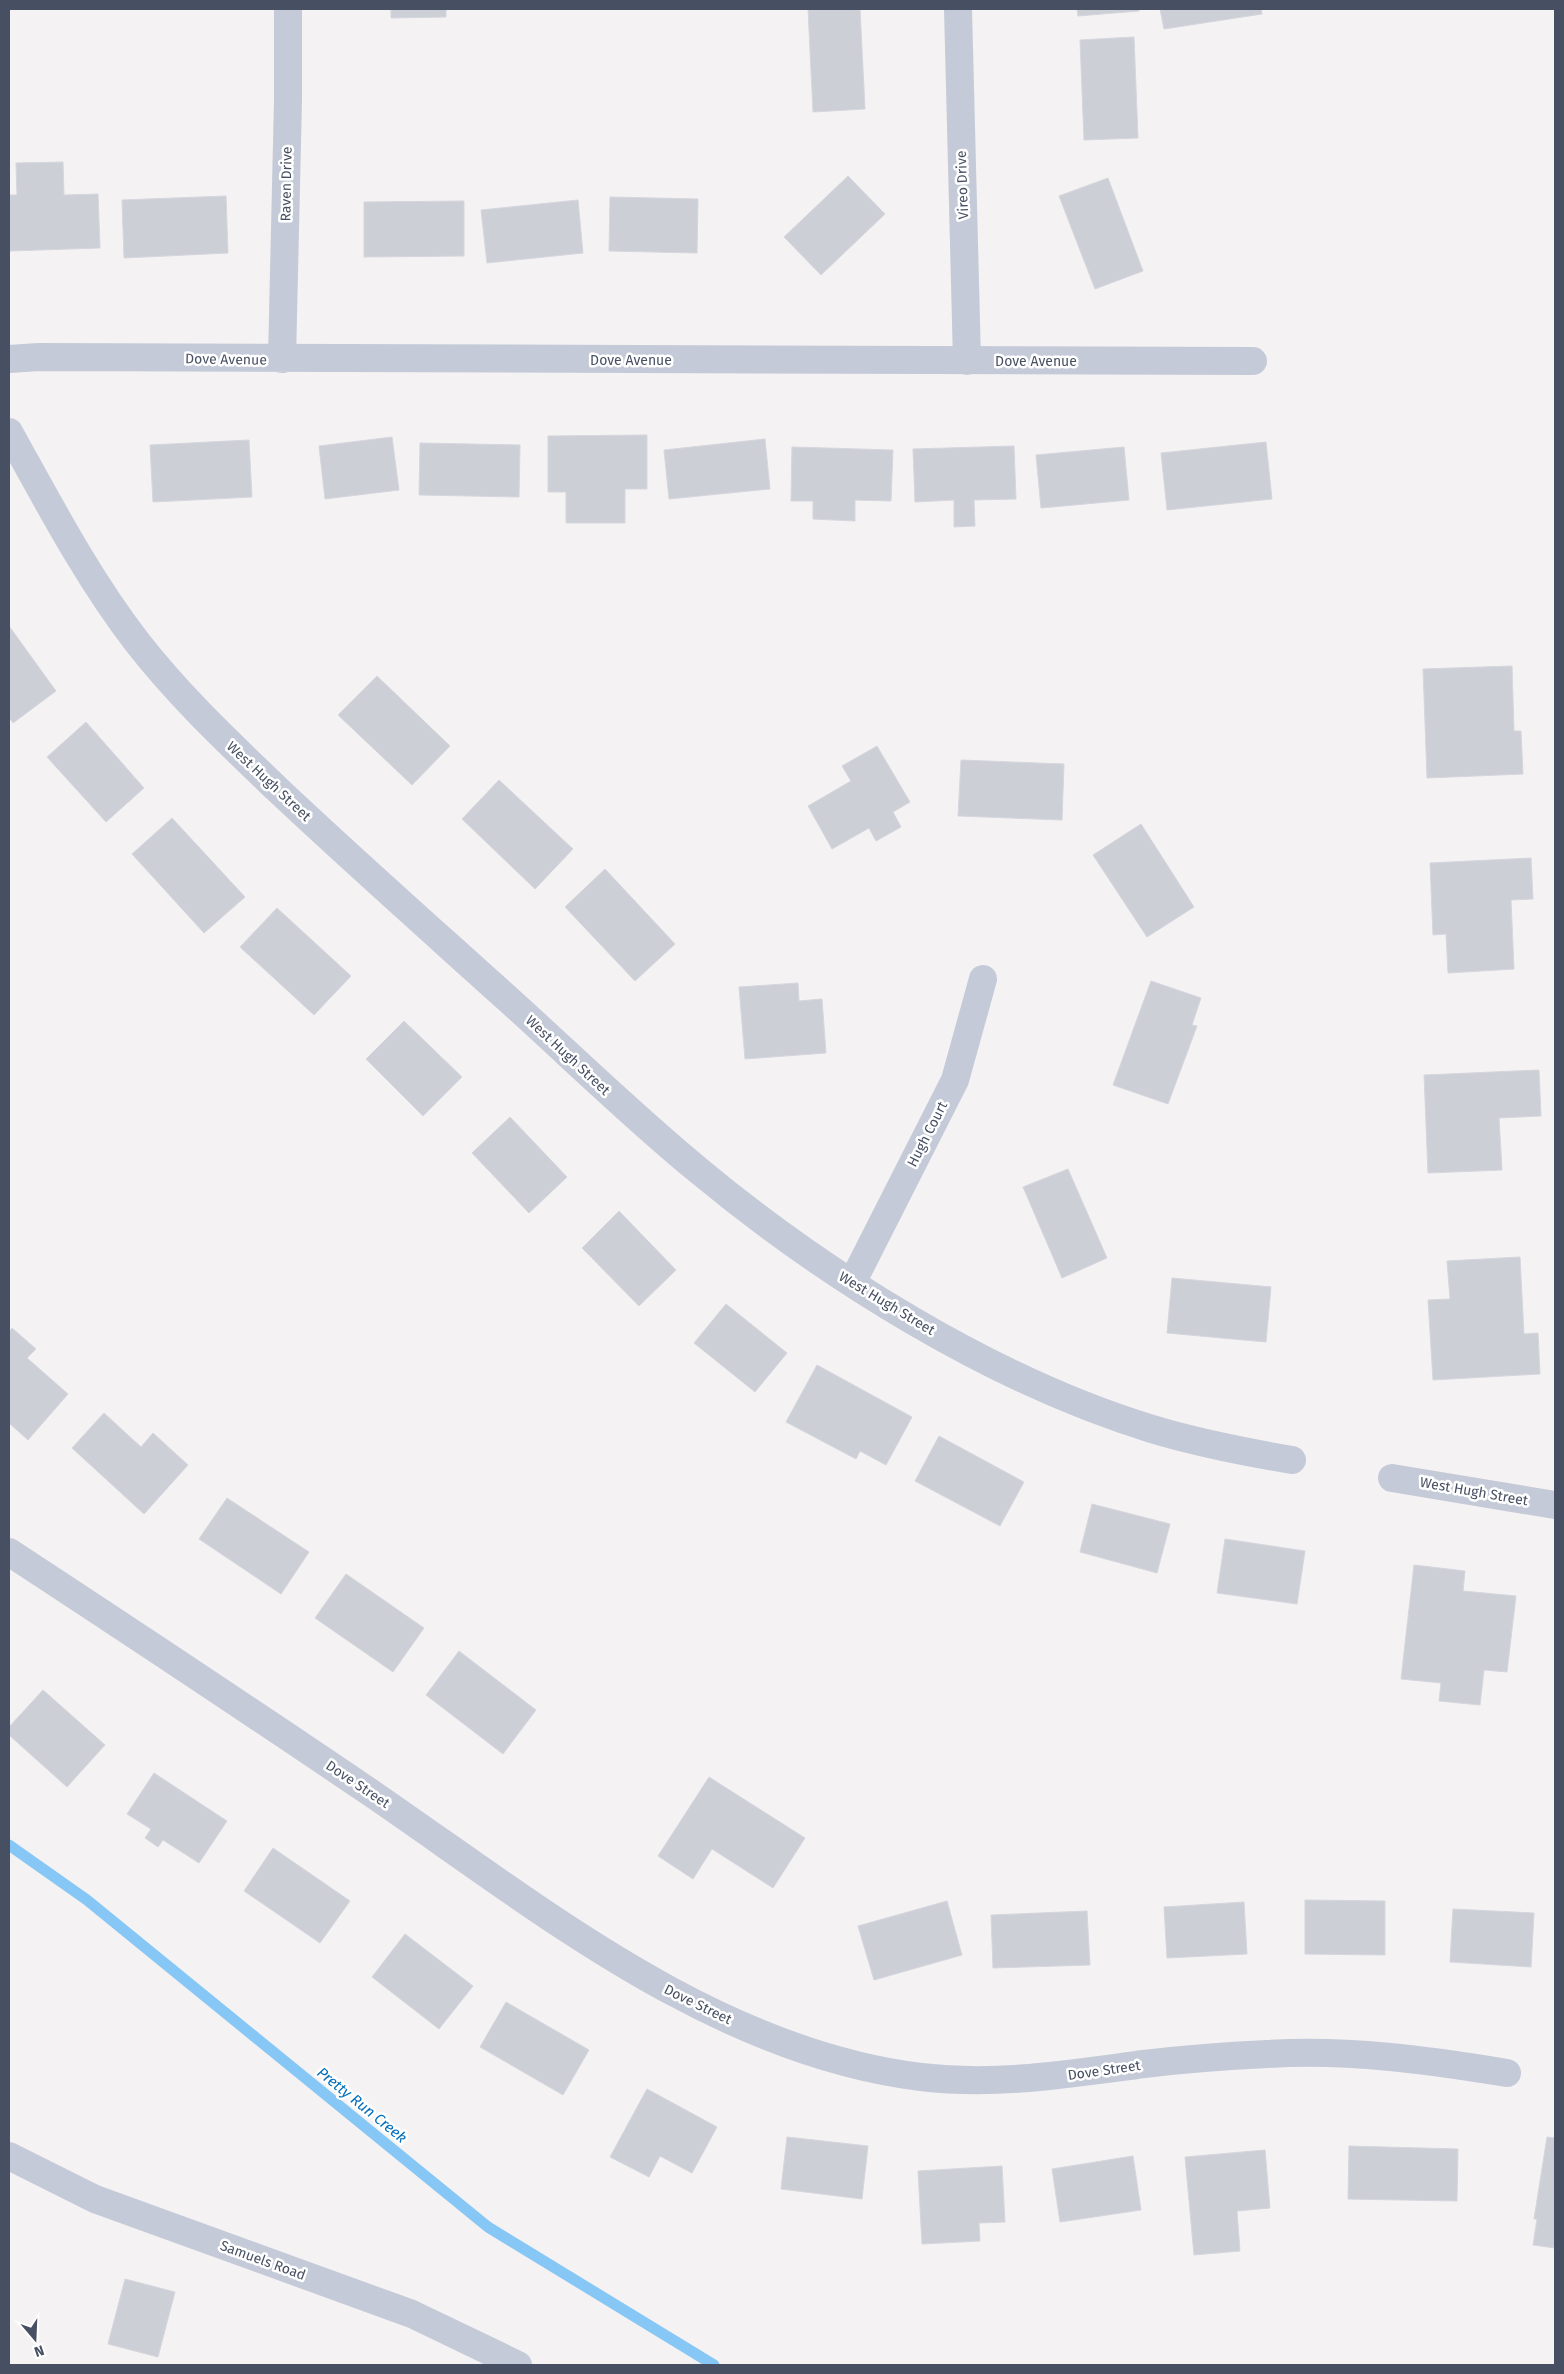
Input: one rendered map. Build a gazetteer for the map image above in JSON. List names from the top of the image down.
{
  "streets": {
    "street": [
      "Raven Drive",
      "Vireo Drive",
      "Dove Avenue",
      "West Hugh Street",
      "Hugh Court",
      "Dove Street",
      "Samuels Road"
    ]
  },
  "crossings": [
    ["Raven Drive", "Dove Avenue"],
    ["Vireo Drive", "Dove Avenue"],
    ["West Hugh Street", "Hugh Court"]
  ],
  "water": ["Pretty Run Creek"],
  "north": "bottom"
}
